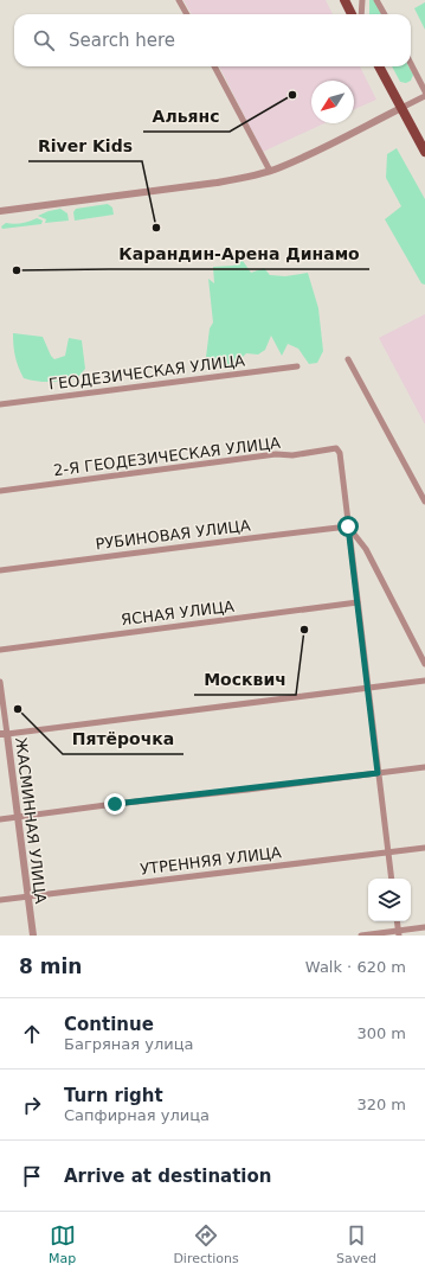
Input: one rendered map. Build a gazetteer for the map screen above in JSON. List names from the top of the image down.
{
  "streets": {
    "street": [
      "ГЕОДЕЗИЧЕСКАЯ УЛИЦА",
      "2-Я ГЕОДЕЗИЧЕСКАЯ УЛИЦА",
      "РУБИНОВАЯ УЛИЦА",
      "ЯСНАЯ УЛИЦА",
      "ЖАСМИННАЯ УЛИЦА",
      "УТРЕННЯЯ УЛИЦА"
    ]
  },
  "crossings": [
    ["2-Я ГЕОДЕЗИЧЕСКАЯ УЛИЦА", "РУБИНОВАЯ УЛИЦА"],
    ["ЖАСМИННАЯ УЛИЦА", "УТРЕННЯЯ УЛИЦА"]
  ],
  "places": [
    "Альянс",
    "River Kids",
    "Карандин-Арена Динамо",
    "Москвич",
    "Пятёрочка"
  ],
  "north": "bottom left",
  "page": {
    "search": "Search here",
    "heading": ["8 min", "Walk · 620 m"],
    "list": [
      ["Continue", "Багряная улица", "300 m"],
      ["Turn right", "Сапфирная улица", "320 m"],
      "Arrive at destination"
    ],
    "nav": ["Map", "Directions", "Saved"]
  }
}
